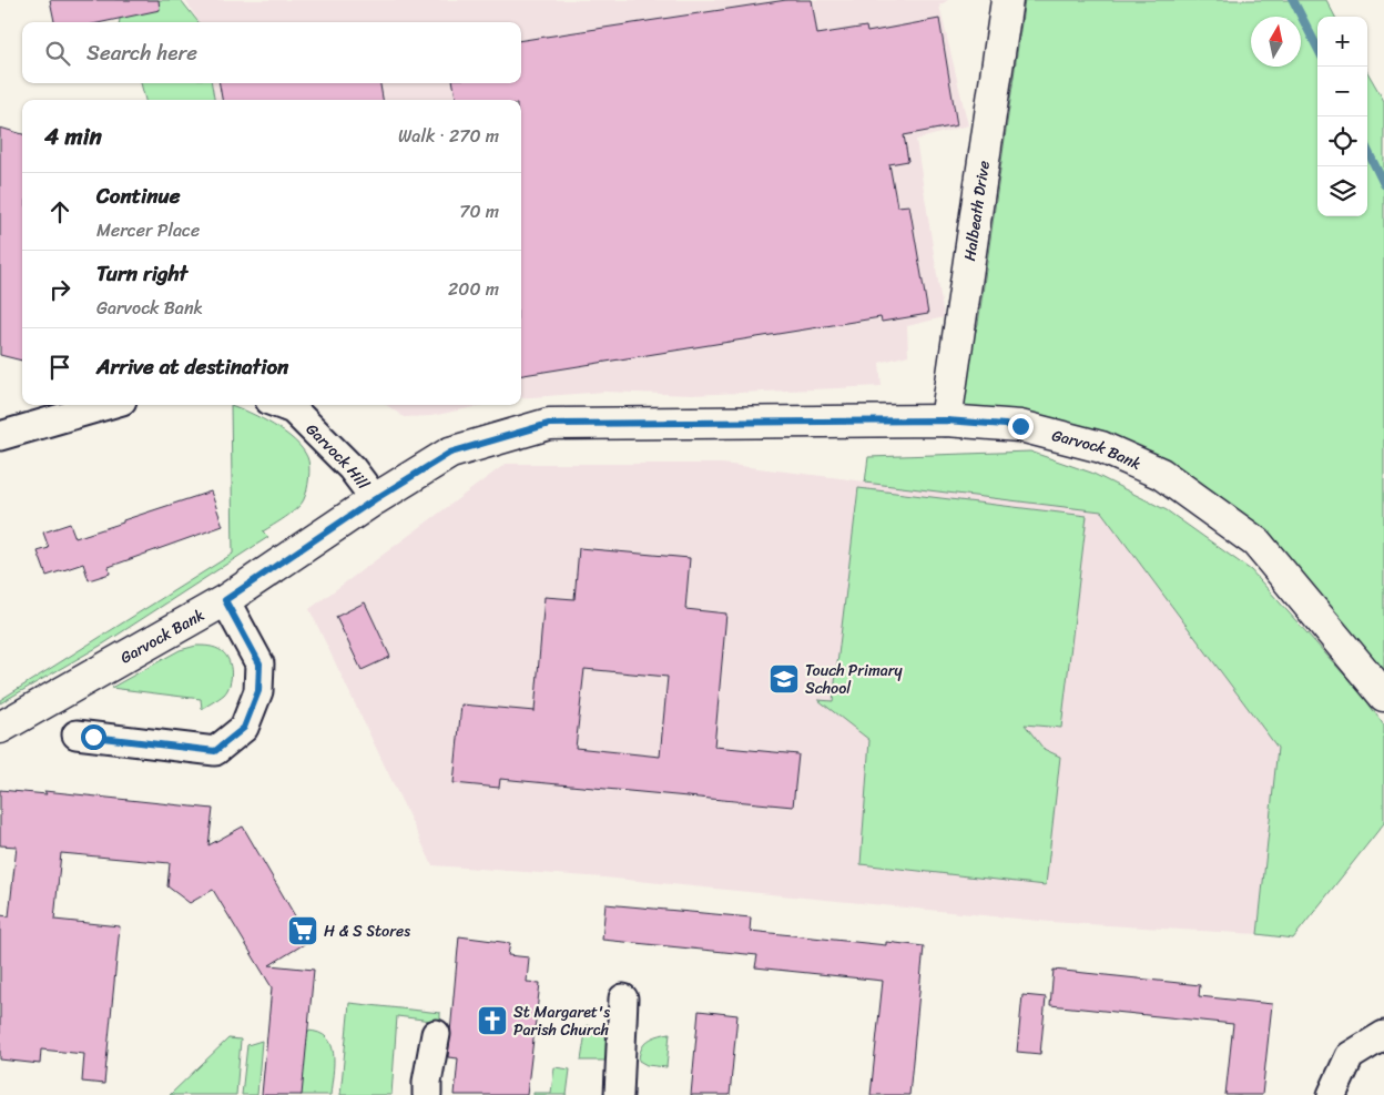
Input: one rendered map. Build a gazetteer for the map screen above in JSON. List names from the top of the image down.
{
  "streets": {
    "street": ["Halbeath Drive", "Garvock Bank", "Garvock Hill"]
  },
  "crossings": [
    ["Halbeath Drive", "Garvock Bank"],
    ["Garvock Bank", "Garvock Hill"]
  ],
  "places": {
    "school or university": ["Touch Primary School"],
    "supermarket": ["H & S Stores"],
    "church": ["St Margaret's Parish Church"]
  },
  "north": "top",
  "page": {
    "map_buttons": ["+", "−"],
    "search": "Search here",
    "heading": ["4 min", "Walk · 270 m"],
    "list": [
      ["Continue", "Mercer Place", "70 m"],
      ["Turn right", "Garvock Bank", "200 m"],
      "Arrive at destination"
    ]
  }
}
